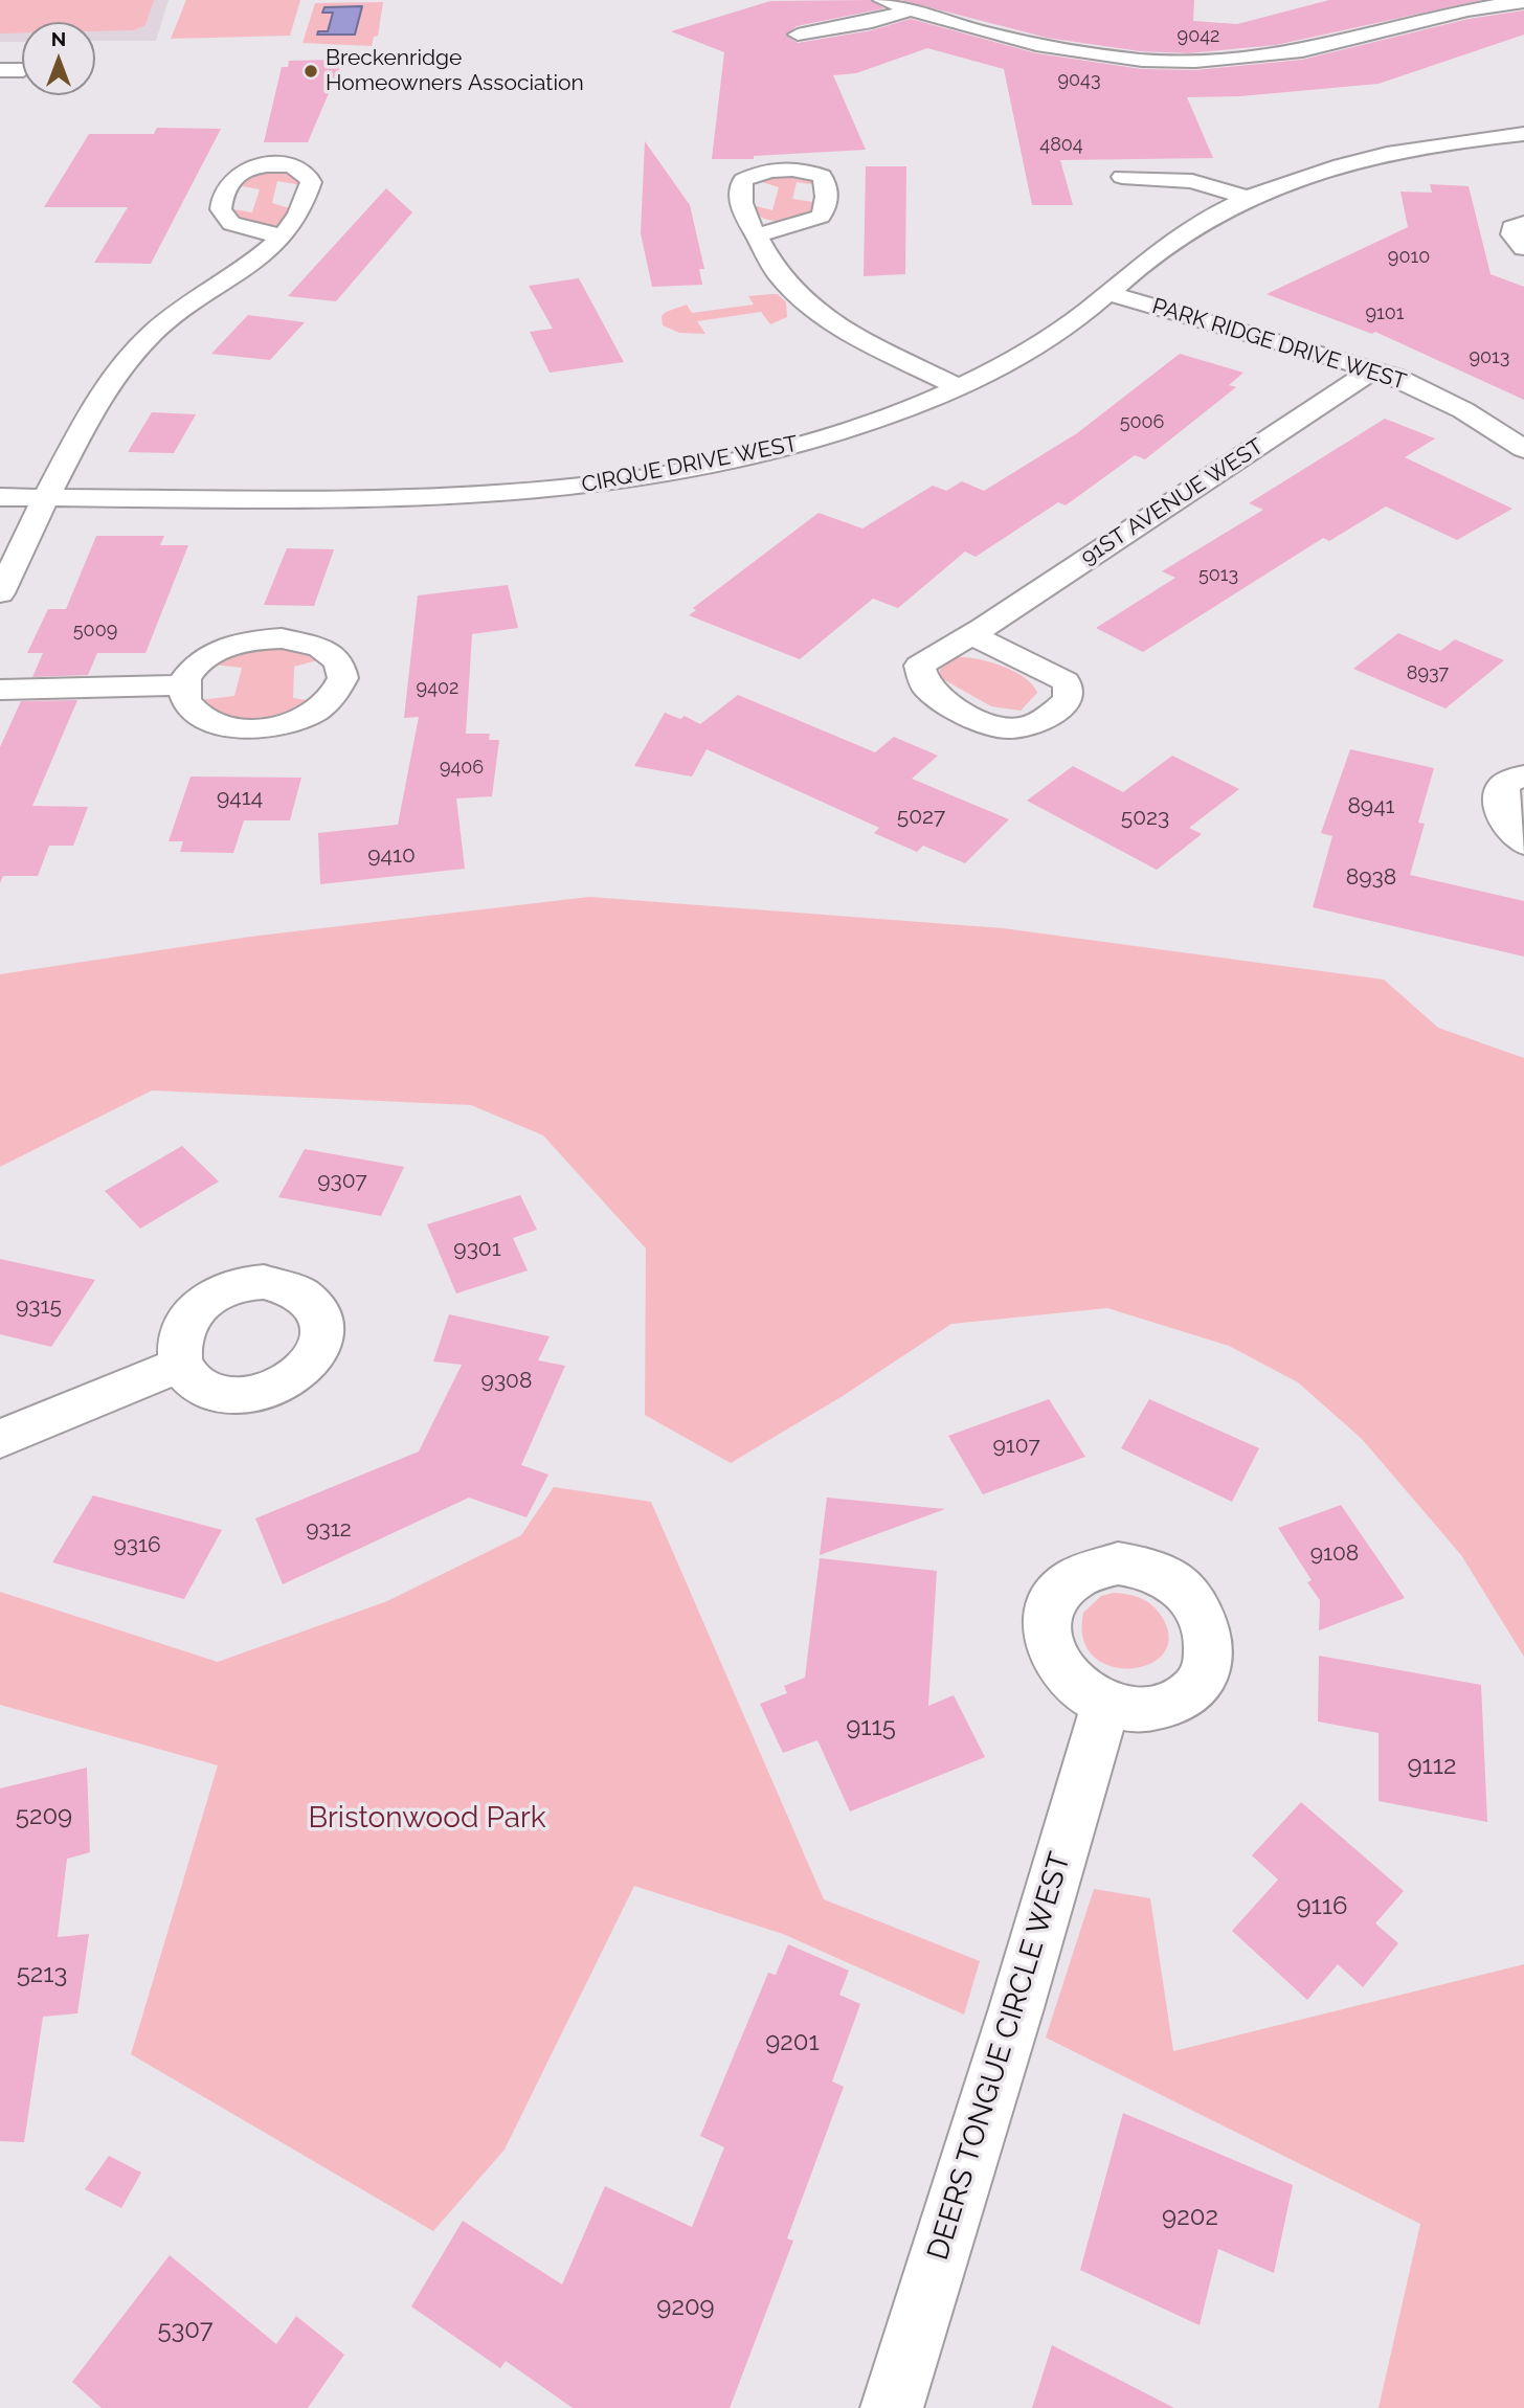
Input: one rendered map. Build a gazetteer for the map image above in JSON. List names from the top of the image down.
{
  "streets": {
    "street": [
      "PARK RIDGE DRIVE WEST",
      "CIRQUE DRIVE WEST",
      "91ST AVENUE WEST",
      "DEERS TONGUE CIRCLE WEST"
    ]
  },
  "crossings": [
    ["PARK RIDGE DRIVE WEST", "CIRQUE DRIVE WEST"],
    ["PARK RIDGE DRIVE WEST", "91ST AVENUE WEST"]
  ],
  "parks": ["Bristonwood Park"],
  "places": ["Breckenridge Homeowners Association"],
  "house_numbers": [
    "9042",
    "9043",
    "4804",
    "9010",
    "9101",
    "9013",
    "5006",
    "5013",
    "5009",
    "8937",
    "9402",
    "9406",
    "9414",
    "8941",
    "5027",
    "5023",
    "9410",
    "8938",
    "9307",
    "9301",
    "9315",
    "9308",
    "9107",
    "9312",
    "9316",
    "9108",
    "9115",
    "9112",
    "5209",
    "9116",
    "5213",
    "9201",
    "9202",
    "9209",
    "5307"
  ],
  "north": "top"
}
